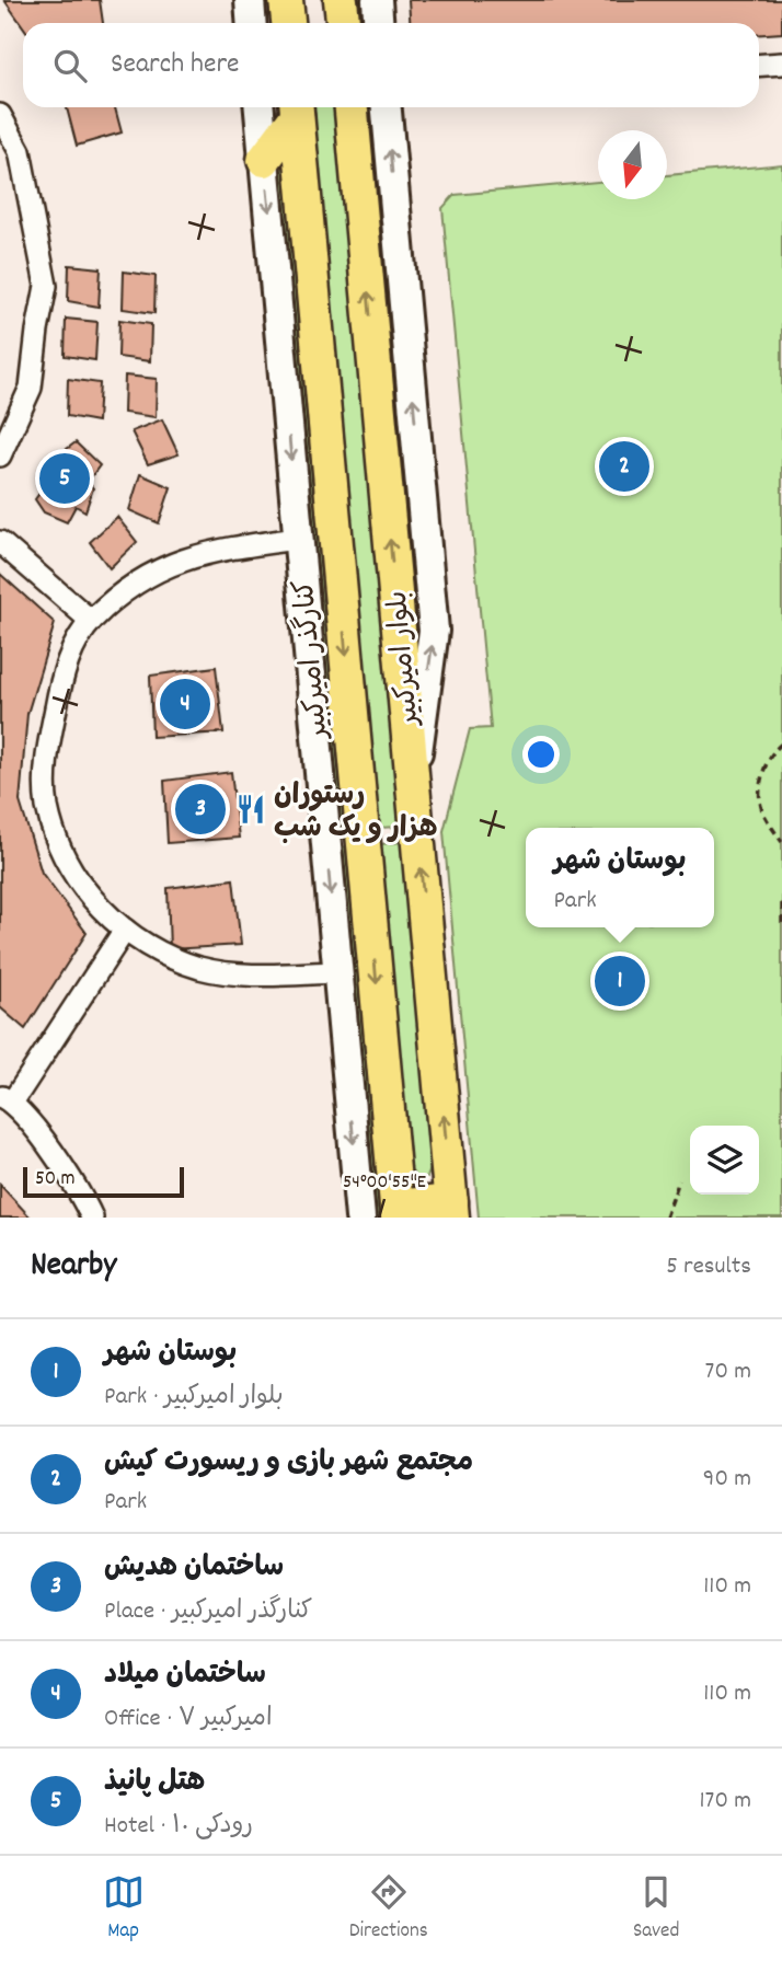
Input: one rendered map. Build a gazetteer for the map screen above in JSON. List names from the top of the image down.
{
  "streets": {
    "main road": ["بلوار امیرکبیر"],
    "street": ["کنارگذر امیرکبیر"]
  },
  "places": {
    "restaurant": ["رستوران هزار و یک شب"]
  },
  "scale_bar": "50 m",
  "north": "bottom",
  "page": {
    "search": "Search here",
    "pins": [
      "2",
      "5",
      "4",
      "3",
      "1"
    ],
    "popup": ["بوستان شهر", "Park"],
    "scale": "50 m",
    "heading": ["Nearby", "5 results"],
    "list": [
      {
        "mark": "1",
        "name": "بوستان شهر",
        "note": "Park · بلوار امیرکبیر",
        "value": "70 m"
      },
      {
        "mark": "2",
        "name": "مجتمع شهر بازی و ریسورت کیش",
        "note": "Park",
        "value": "90 m"
      },
      {
        "mark": "3",
        "name": "ساختمان هدیش",
        "note": "Place · کنارگذر امیرکبیر",
        "value": "110 m"
      },
      {
        "mark": "4",
        "name": "ساختمان میلاد",
        "note": "Office · امیرکبیر ۷",
        "value": "110 m"
      },
      {
        "mark": "5",
        "name": "هتل پانیذ",
        "note": "Hotel · رودکی ۱۰",
        "value": "170 m"
      }
    ],
    "nav": ["Map", "Directions", "Saved"]
  },
  "coordinates": ["54°00'55\"E"]
}
